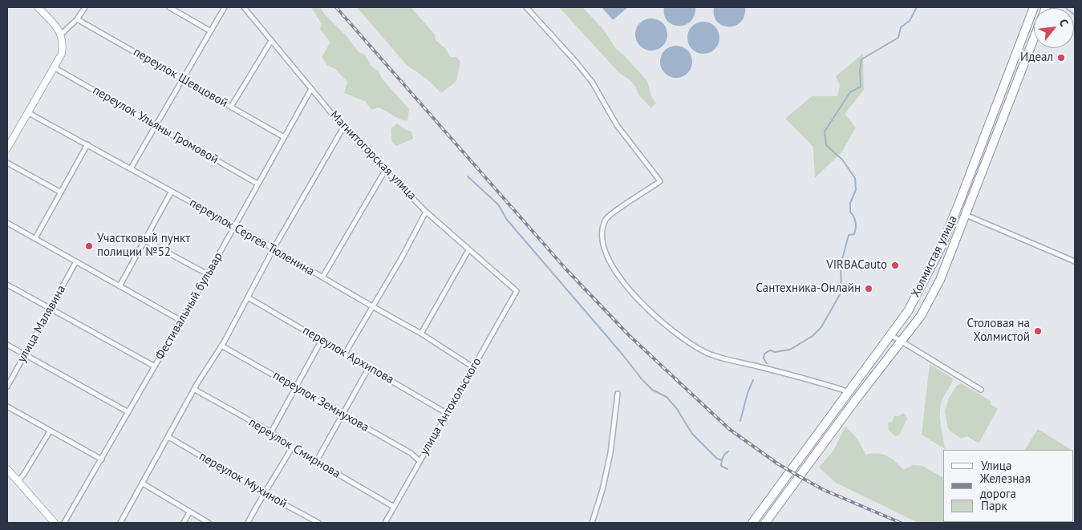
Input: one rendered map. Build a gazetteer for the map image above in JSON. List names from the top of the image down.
{
  "streets": {
    "highway": ["Холмистая улица"],
    "street": [
      "переулок Шевцовой",
      "переулок Ульяны Громовой",
      "Магнитогорская улица",
      "переулок Сергея Тюленина",
      "Фестивальный бульвар",
      "улица Малявина",
      "переулок Архипова",
      "переулок Земнухова",
      "улица Антокольского",
      "переулок Смирнова",
      "переулок Мухиной"
    ]
  },
  "crossings": [
    ["переулок Шевцовой", "Фестивальный бульвар"],
    ["переулок Ульяны Громовой", "Фестивальный бульвар"],
    ["Магнитогорская улица", "Фестивальный бульвар"],
    ["Магнитогорская улица", "улица Антокольского"],
    ["переулок Сергея Тюленина", "Фестивальный бульвар"],
    ["переулок Сергея Тюленина", "улица Антокольского"],
    ["переулок Архипова", "улица Антокольского"],
    ["переулок Земнухова", "улица Антокольского"],
    ["улица Антокольского", "переулок Смирнова"]
  ],
  "places": [
    "Идеал",
    "Участковый пункт полиции №52",
    "VIRBACauto",
    "Сантехника-Онлайн",
    "Столовая на Холмистой"
  ],
  "legend": ["Улица", "Железная дорога", "Парк"],
  "north": "top right"
}
